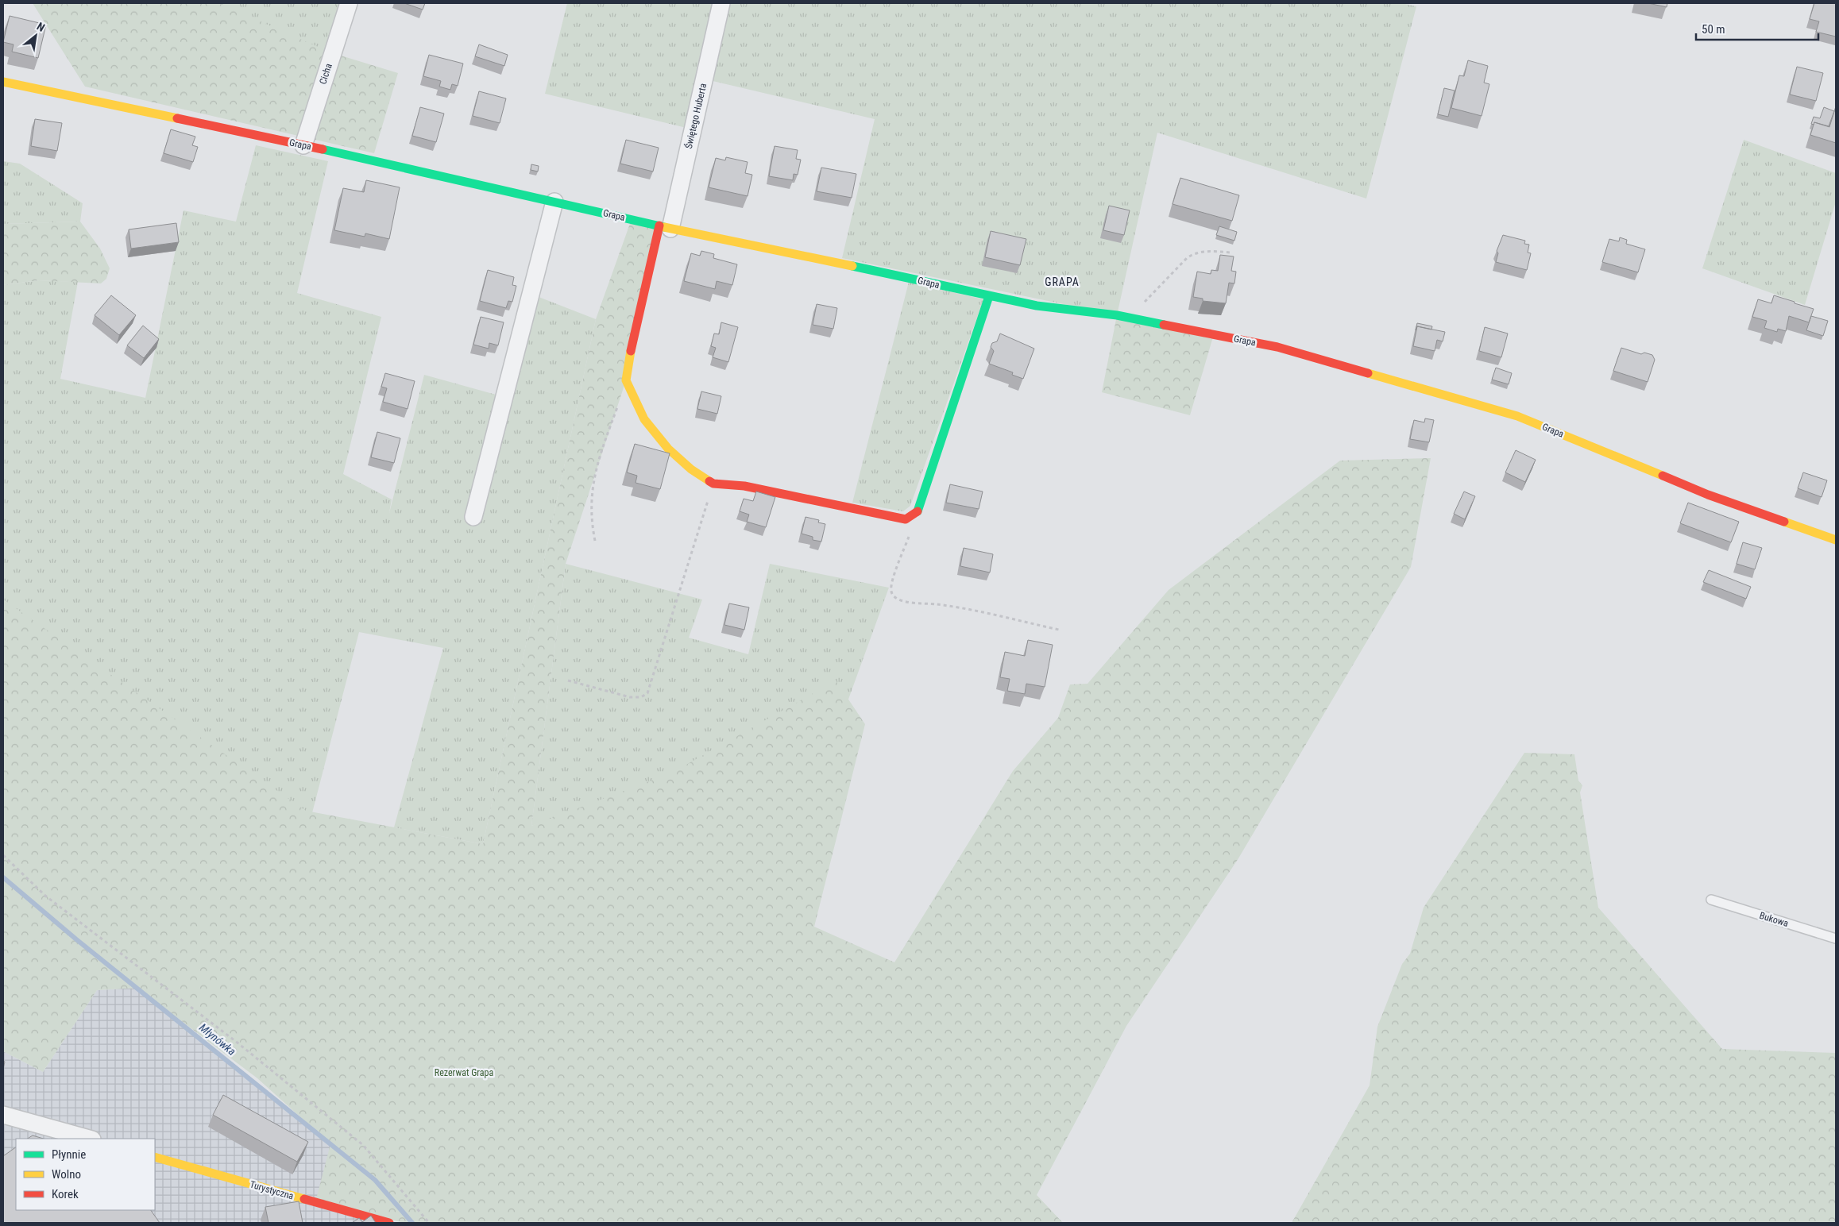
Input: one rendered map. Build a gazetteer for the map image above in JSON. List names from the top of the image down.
{
  "streets": {
    "street": [
      "Cicha",
      "Świętego Huberta",
      "Grapa",
      "Turystyczna"
    ],
    "lane": ["Bukowa"]
  },
  "crossings": [
    ["Cicha", "Grapa"],
    ["Świętego Huberta", "Grapa"]
  ],
  "districts": ["GRAPA"],
  "water": ["Młynówka"],
  "parks": ["Rezerwat Grapa"],
  "legend": ["Płynnie", "Wolno", "Korek"],
  "scale_bar": "50 m",
  "north": "top right"
}
